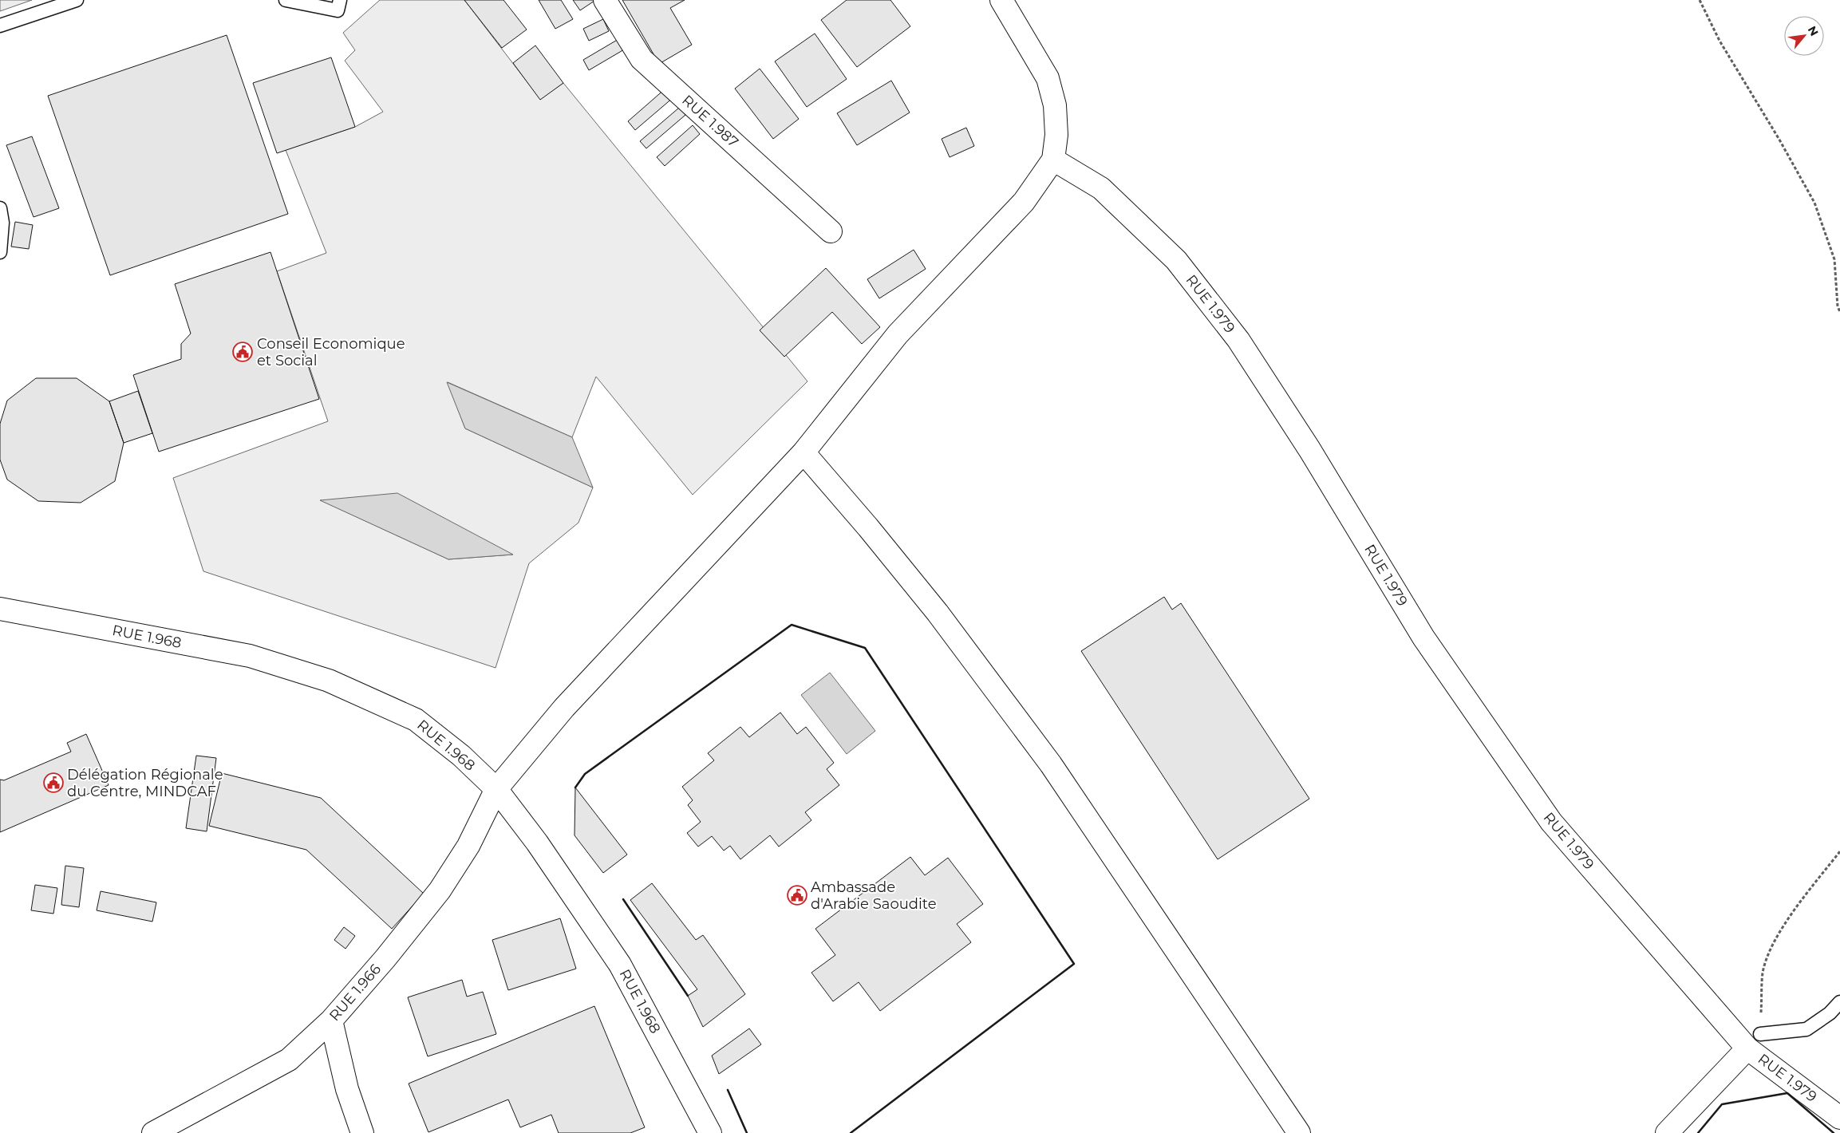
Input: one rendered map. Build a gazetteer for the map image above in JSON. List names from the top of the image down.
{
  "streets": {
    "street": [
      "RUE 1.987",
      "RUE 1.979",
      "RUE 1.968",
      "RUE 1.966"
    ]
  },
  "crossings": [
    ["RUE 1.979", "RUE 1.966"],
    ["RUE 1.968", "RUE 1.966"]
  ],
  "places": {
    "public building": ["Conseil Economique et Social", "Délégation Régionale du Centre, MINDCAF", "Ambassade d'Arabie Saoudite"]
  },
  "north": "top right"
}
